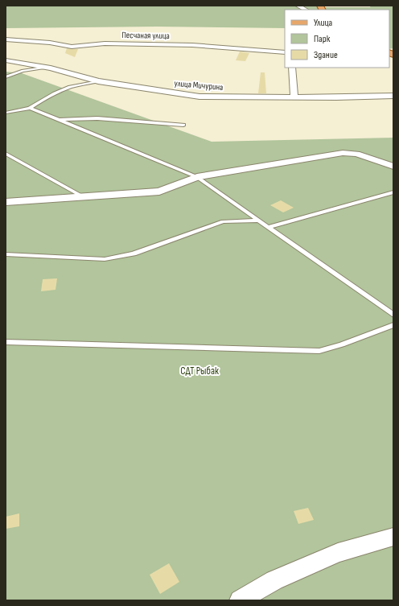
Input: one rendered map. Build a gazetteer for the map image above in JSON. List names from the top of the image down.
{
  "streets": {
    "street": ["Песчаная улица", "улица Мичурина"]
  },
  "parks": ["СДТ Рыбак"],
  "legend": ["Улица", "Парк", "Здание"]
}
